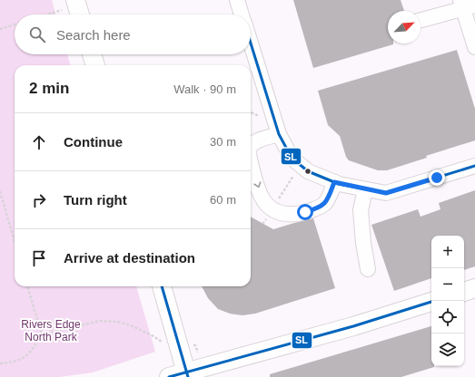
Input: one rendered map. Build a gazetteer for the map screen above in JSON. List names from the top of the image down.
{
  "parks": ["Rivers Edge North Park"],
  "lines": ["transit line SL"],
  "north": "top right",
  "page": {
    "search": "Search here",
    "heading": ["2 min", "Walk · 90 m"],
    "list": [
      ["Continue", "30 m"],
      ["Turn right", "60 m"],
      "Arrive at destination"
    ],
    "map_buttons": ["+", "−"]
  }
}
